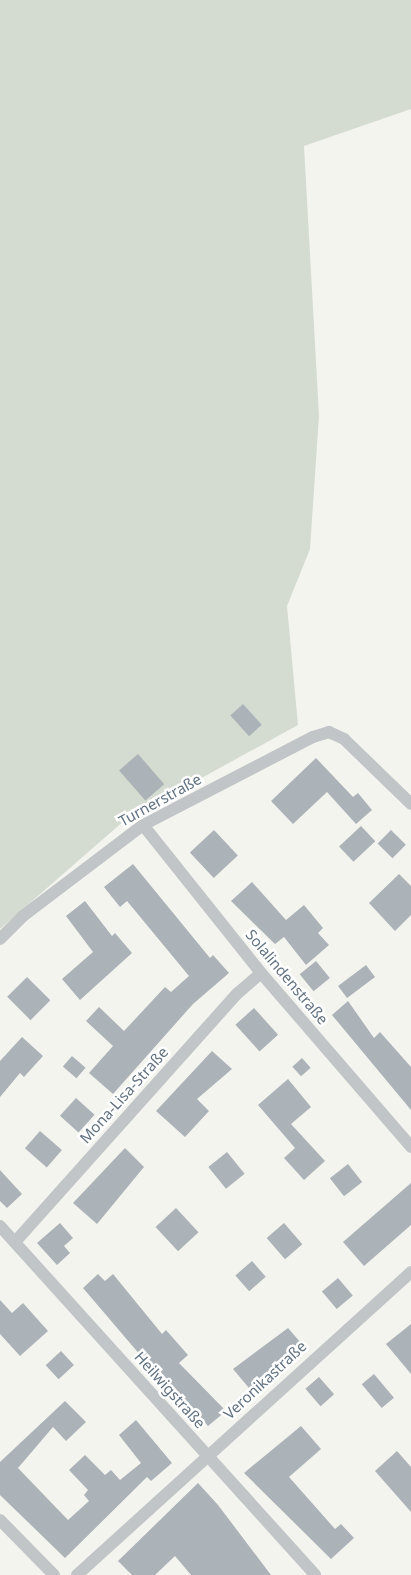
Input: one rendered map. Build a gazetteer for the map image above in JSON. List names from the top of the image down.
{
  "streets": {
    "street": [
      "Turnerstraße",
      "Solalindenstraße",
      "Mona-Lisa-Straße",
      "Veronikastraße",
      "Heilwigstraße"
    ]
  },
  "crossings": [
    ["Turnerstraße", "Solalindenstraße"],
    ["Solalindenstraße", "Mona-Lisa-Straße"],
    ["Mona-Lisa-Straße", "Heilwigstraße"],
    ["Veronikastraße", "Heilwigstraße"]
  ]
}
